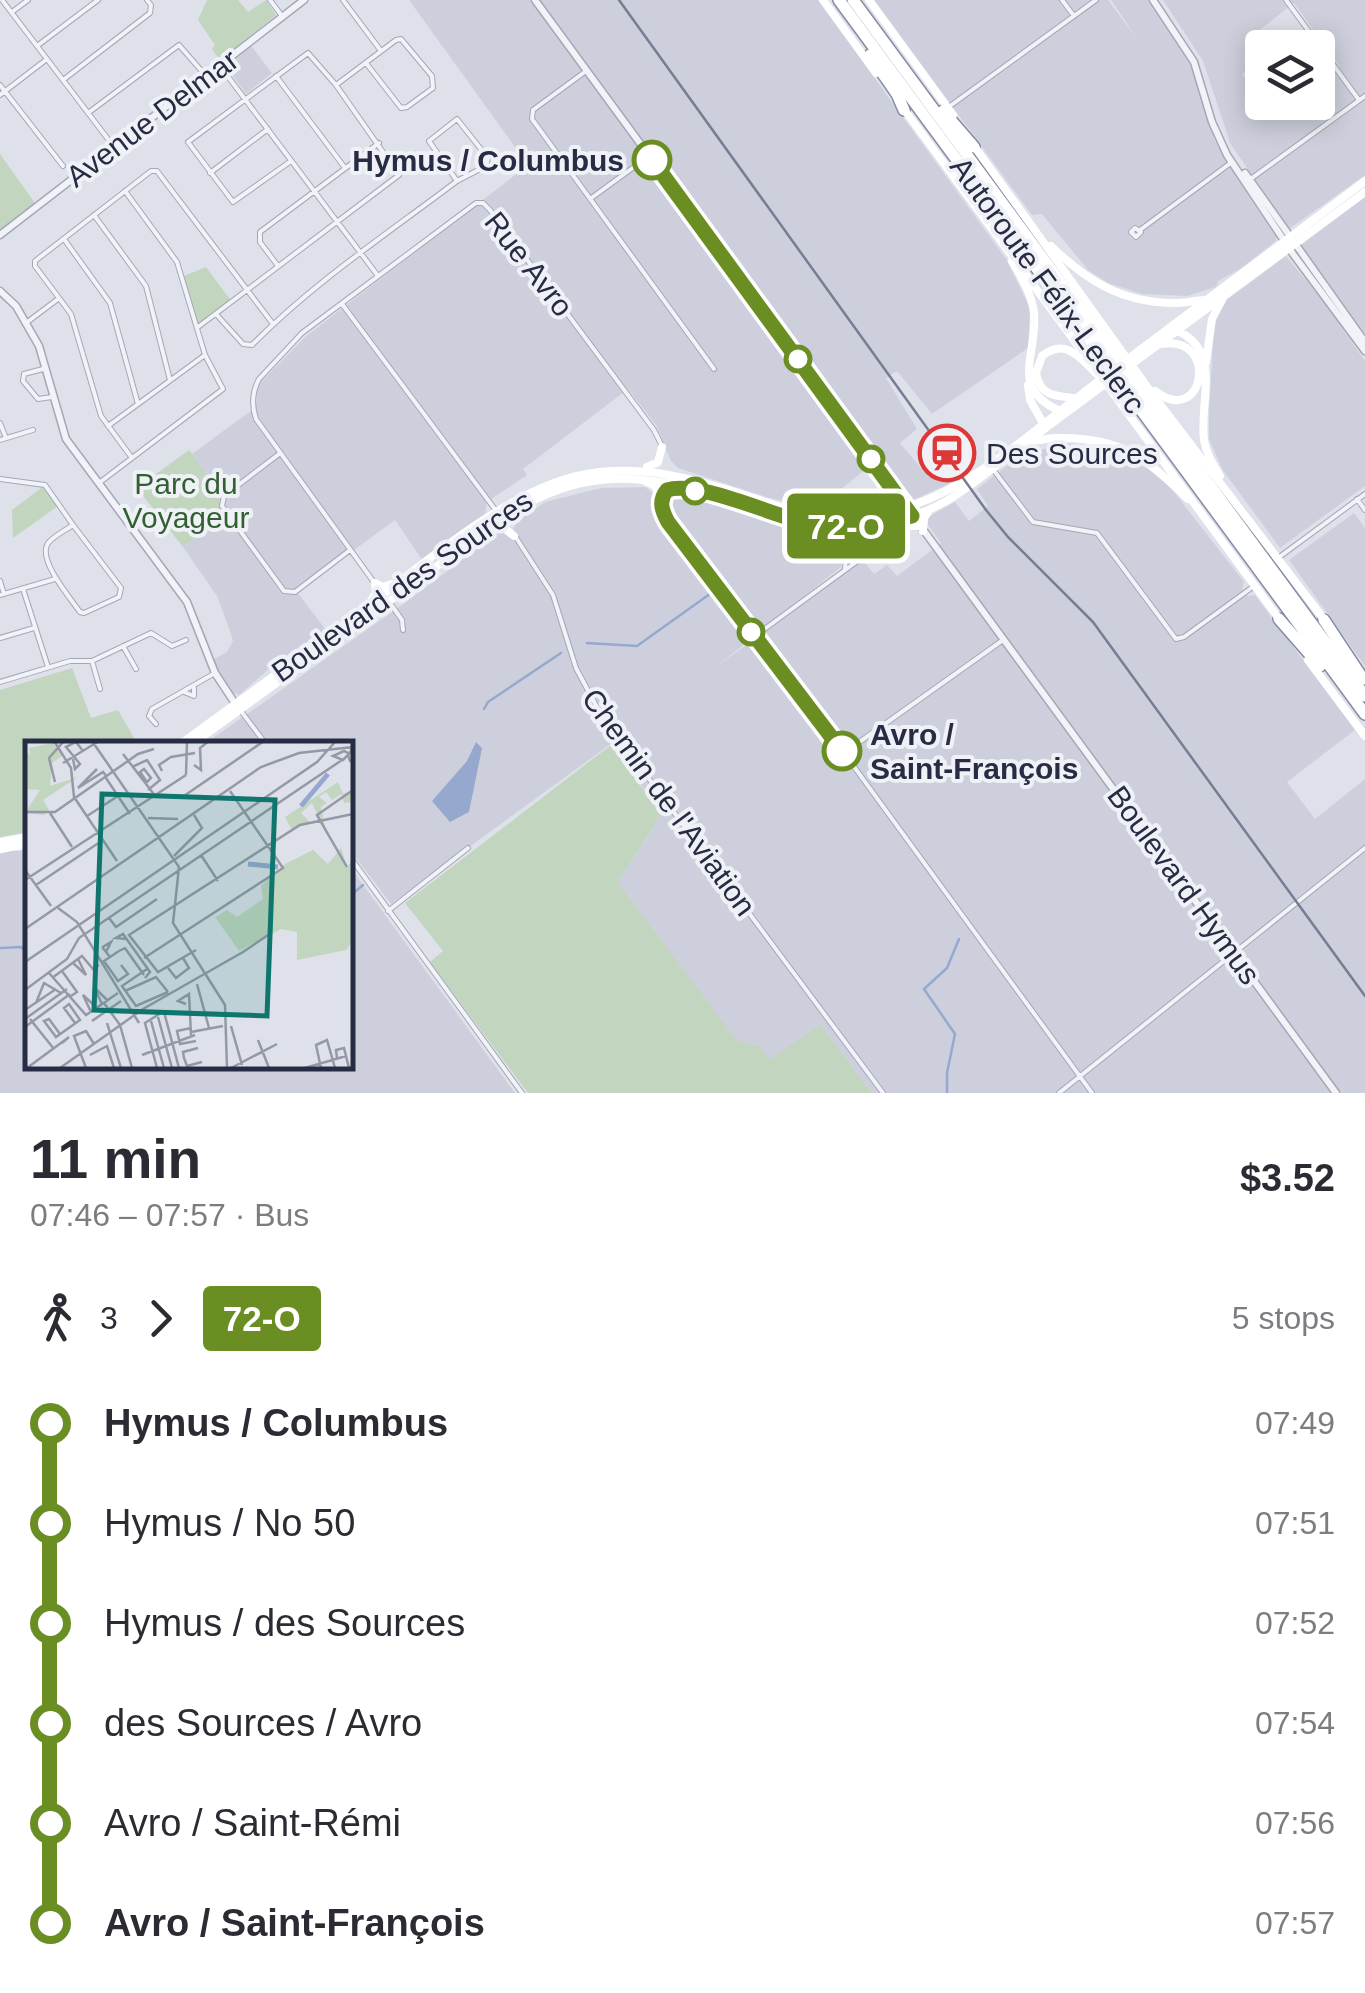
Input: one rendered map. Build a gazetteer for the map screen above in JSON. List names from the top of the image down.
{
  "streets": {
    "highway": ["Autoroute Félix-Leclerc"],
    "main road": ["Boulevard des Sources"],
    "street": [
      "Avenue Delmar",
      "Rue Avro",
      "Chemin de l'Aviation",
      "Boulevard Hymus"
    ]
  },
  "crossings": [
    ["Rue Avro", "Chemin de l'Aviation"],
    ["Boulevard des Sources", "Chemin de l'Aviation"],
    ["Boulevard des Sources", "Boulevard Hymus"]
  ],
  "parks": ["Parc du Voyageur"],
  "places": {
    "other": ["Hymus / Columbus", "Avro / Saint-François"],
    "station": ["Des Sources"]
  },
  "lines": ["bus line 72-O"],
  "page": {
    "on_map": "72-O",
    "heading": ["11 min", "07:46 – 07:57 · Bus", "$3.52"],
    "legs": ["3", "72-O", "5 stops"],
    "list": [
      {
        "name": "Hymus / Columbus",
        "value": "07:49"
      },
      {
        "name": "Hymus / No 50",
        "value": "07:51"
      },
      {
        "name": "Hymus / des Sources",
        "value": "07:52"
      },
      {
        "name": "des Sources / Avro",
        "value": "07:54"
      },
      {
        "name": "Avro / Saint-Rémi",
        "value": "07:56"
      },
      {
        "name": "Avro / Saint-François",
        "value": "07:57"
      }
    ]
  }
}
